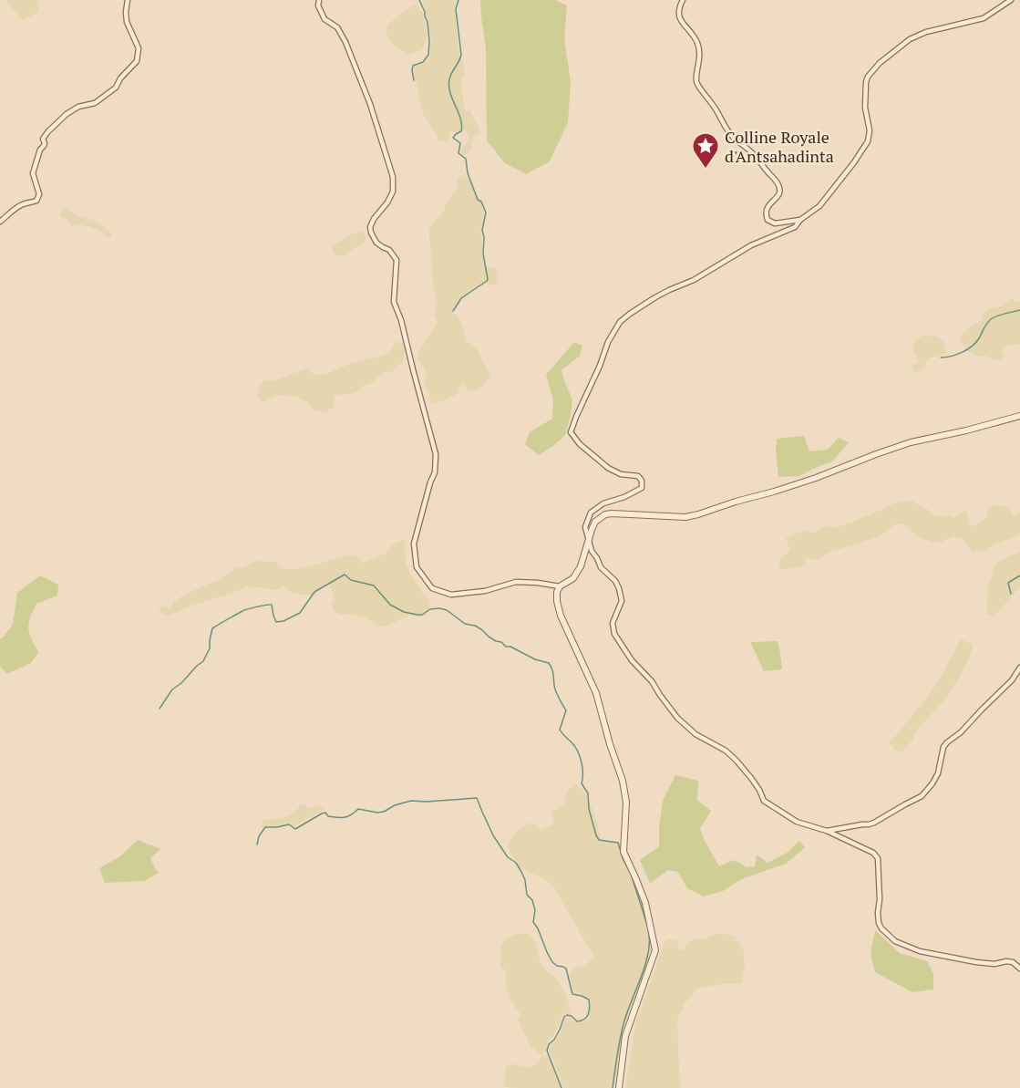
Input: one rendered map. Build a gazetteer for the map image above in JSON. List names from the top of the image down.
{
  "places": {
    "place": ["Colline Royale d'Antsahadinta"]
  }
}
